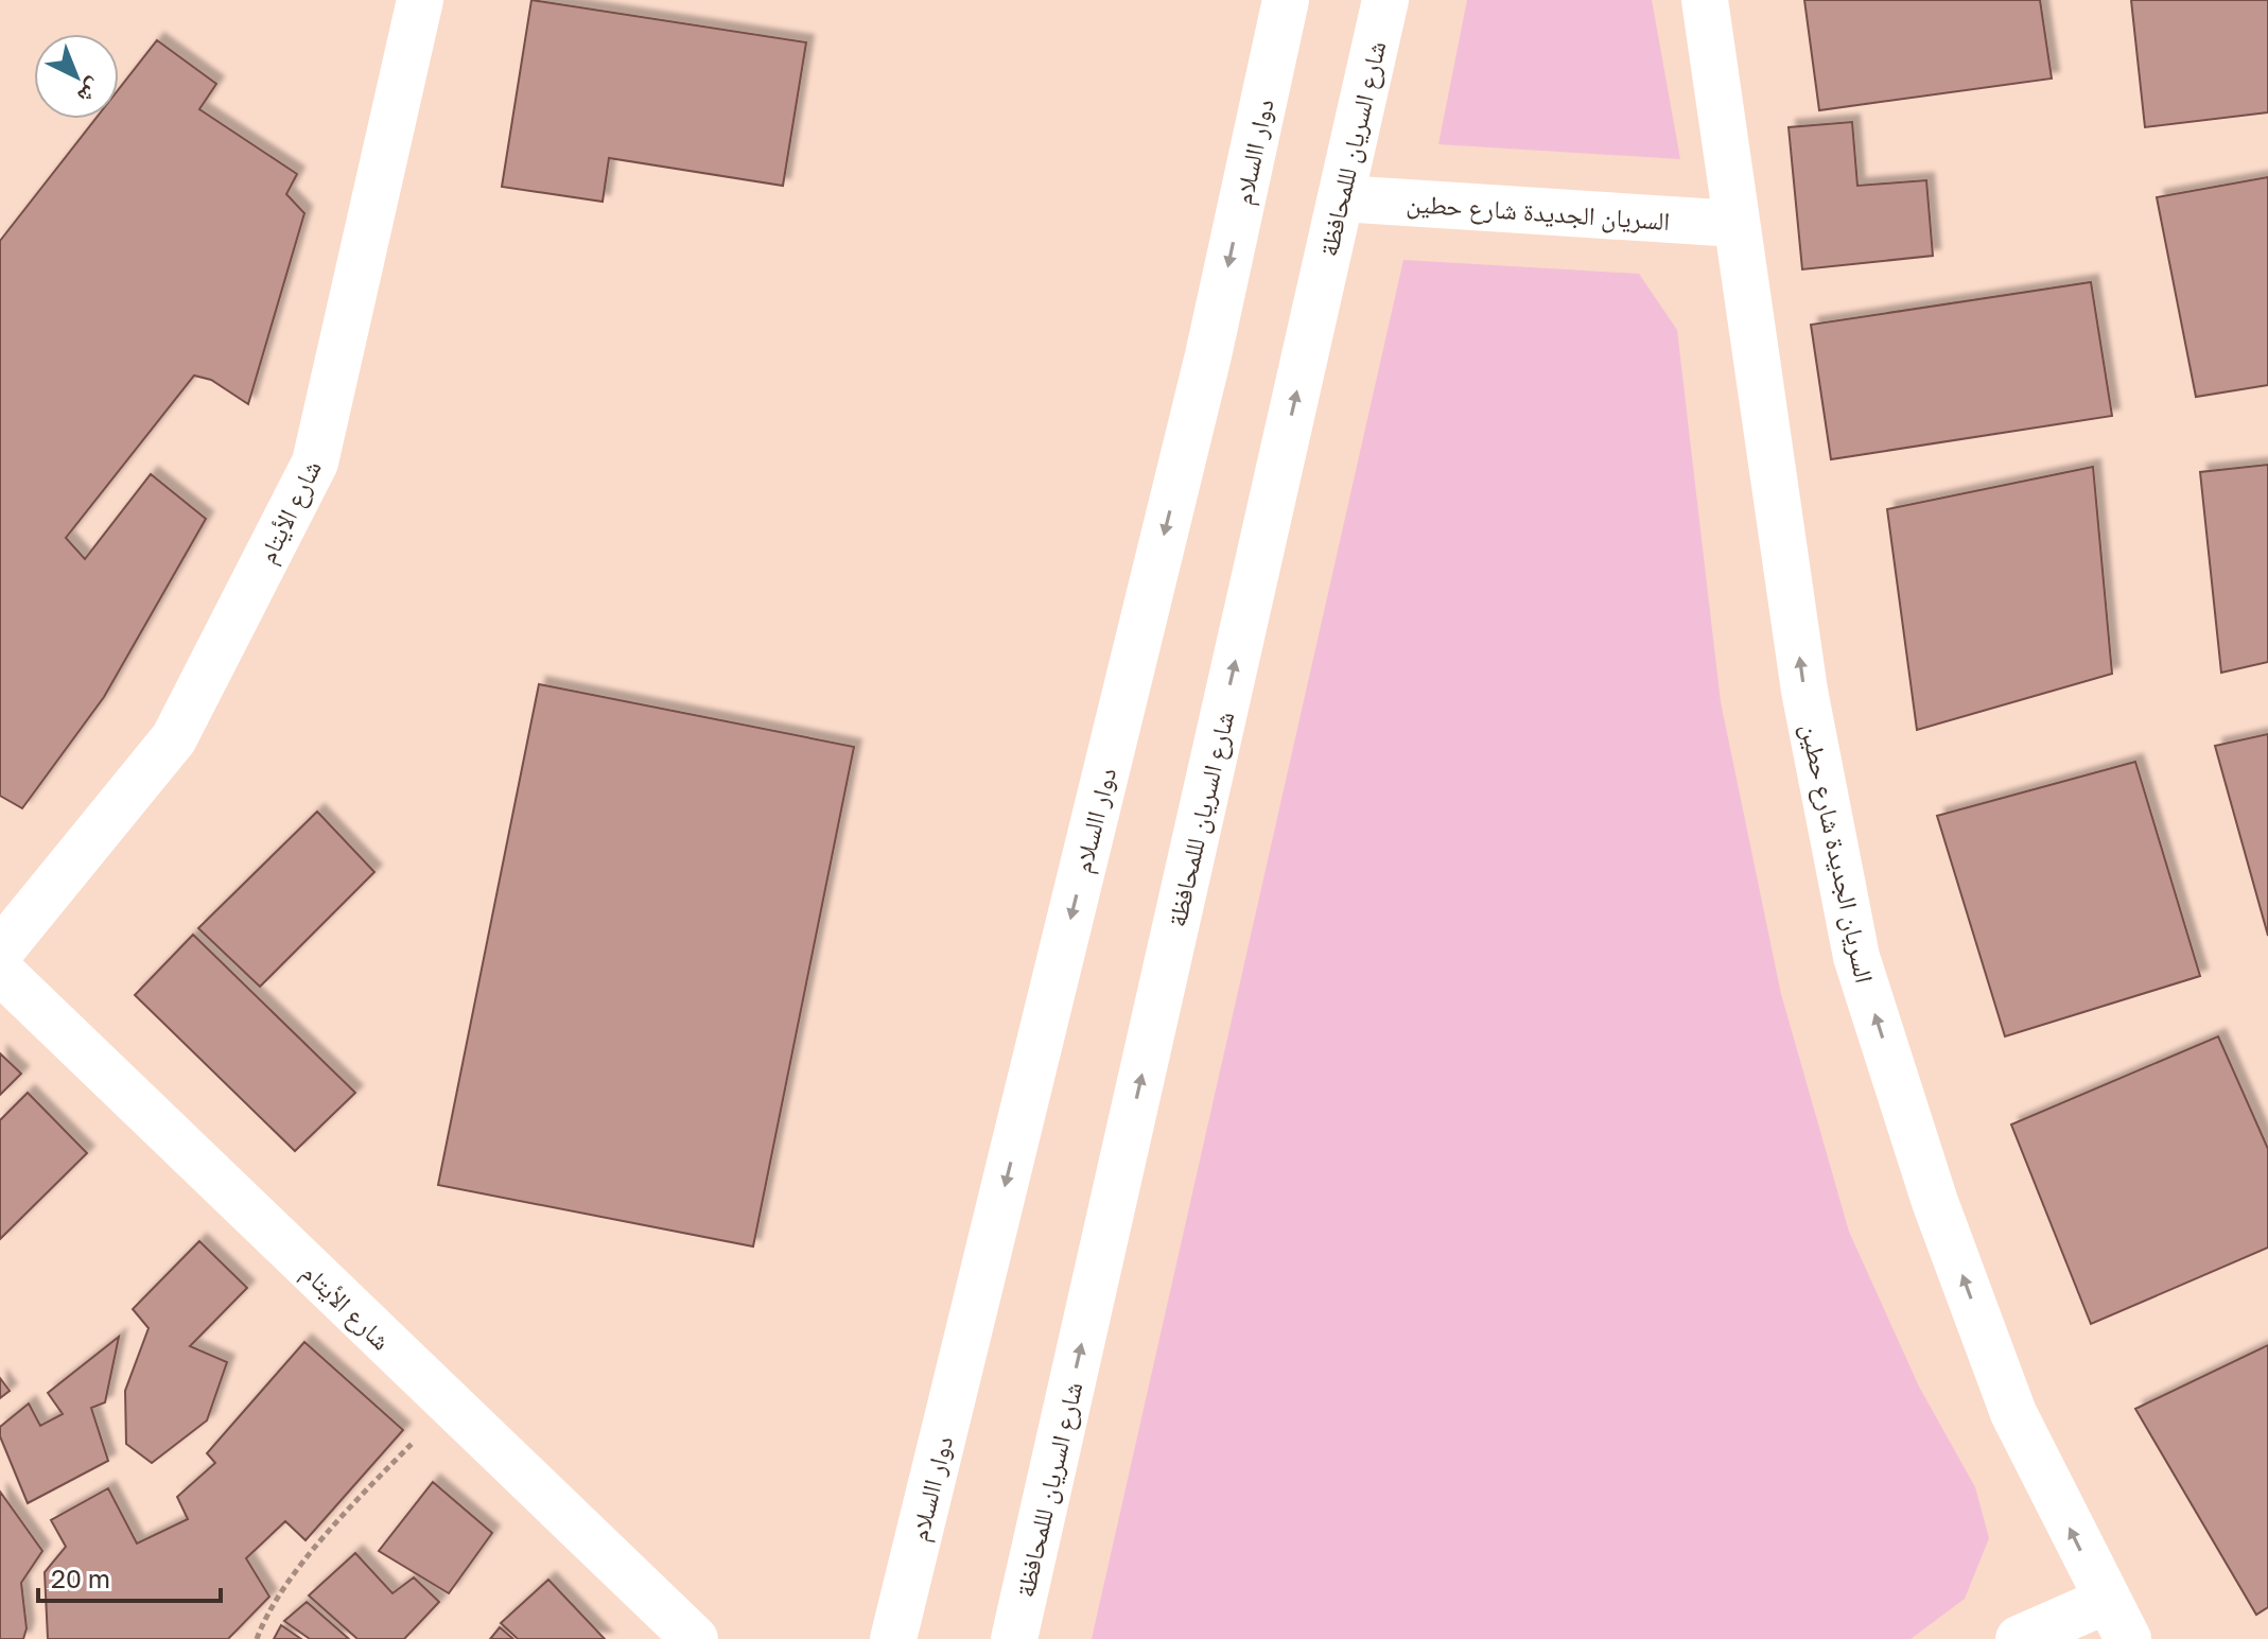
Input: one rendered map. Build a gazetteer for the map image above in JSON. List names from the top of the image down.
{
  "streets": {
    "street": [
      "شارع السريان لللمحافظة",
      "دوار االسلام",
      "السريان الجديدة شارع حطين",
      "شارع الأيتام"
    ]
  },
  "crossings": [
    ["شارع السريان لللمحافظة", "السريان الجديدة شارع حطين"]
  ],
  "one_way": ["شارع السريان لللمحافظة", "دوار االسلام", "السريان الجديدة شارع حطين"],
  "scale_bar": "20 m",
  "north": "bottom right"
}
